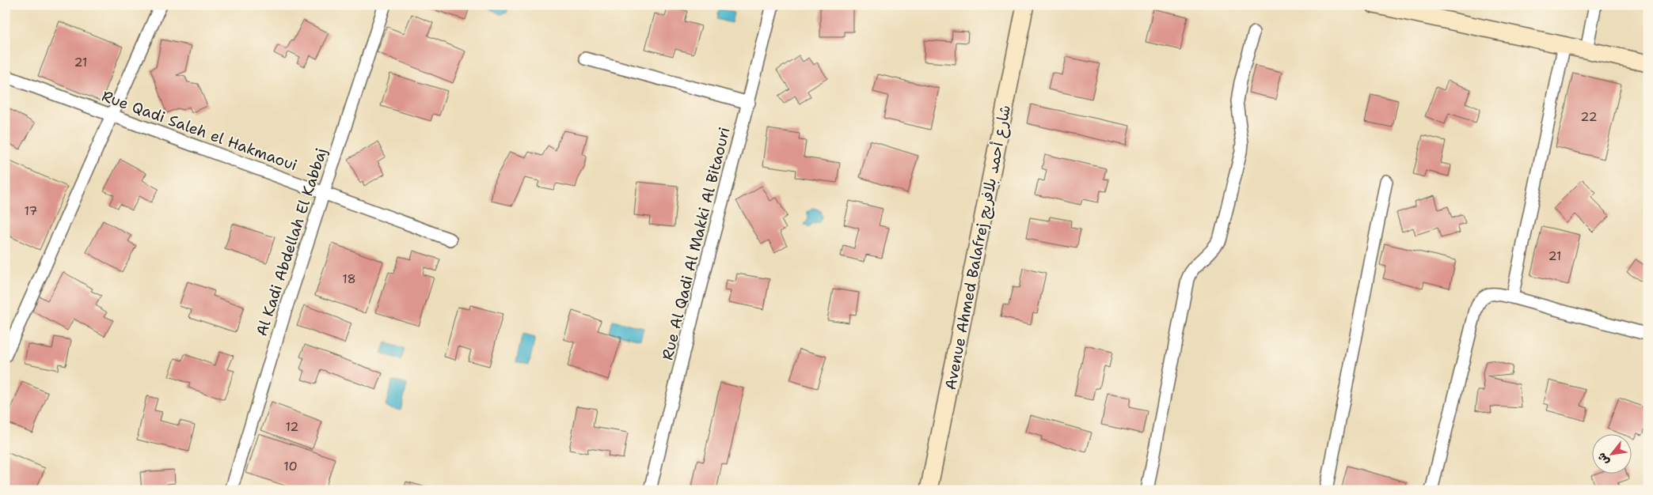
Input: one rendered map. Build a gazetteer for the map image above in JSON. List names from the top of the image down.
{
  "streets": {
    "main road": ["Avenue Ahmed Balafrej شارع أحمد بلافريج"],
    "street": ["Rue Qadi Saleh el Hakmaoui", "Al Kadi Abdellah El Kabbaj", "Rue Al Qadi Al Makki Al Bitaouri"]
  },
  "crossings": [
    ["Rue Qadi Saleh el Hakmaoui", "Al Kadi Abdellah El Kabbaj"]
  ],
  "house_numbers": [
    "21",
    "22",
    "17",
    "21",
    "18",
    "12",
    "10"
  ],
  "north": "bottom left"
}
